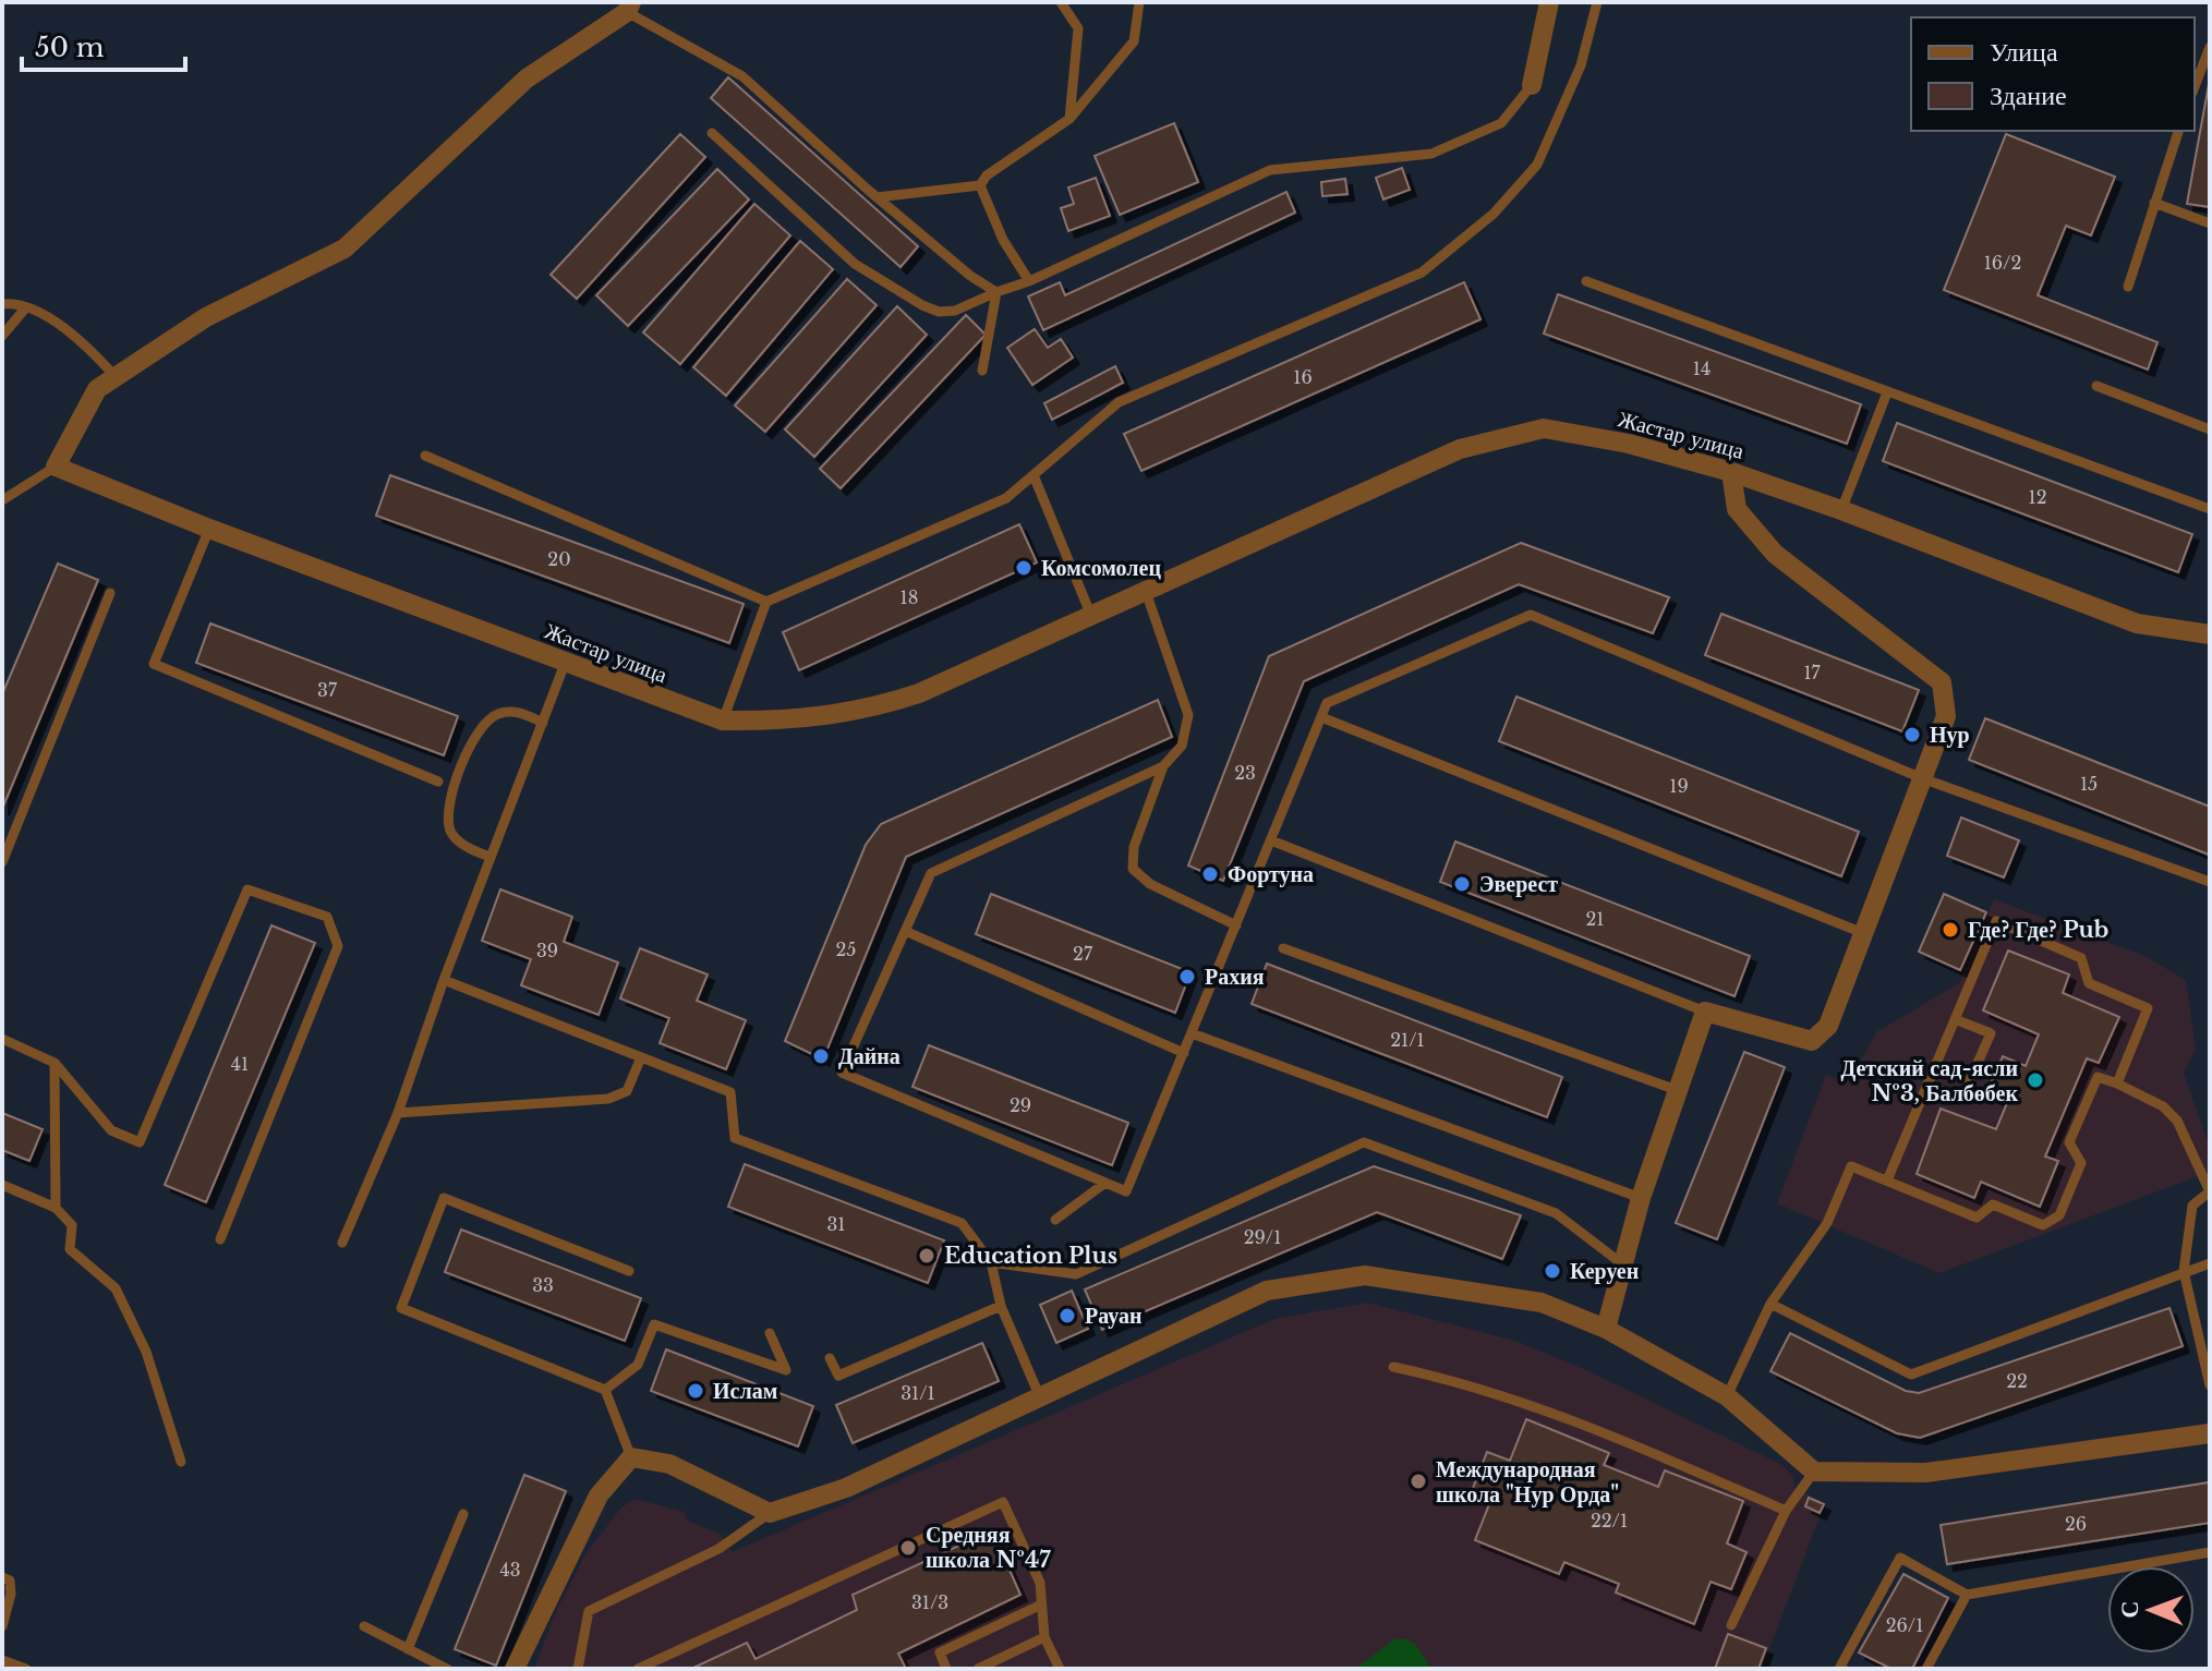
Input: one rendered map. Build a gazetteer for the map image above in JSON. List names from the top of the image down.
{
  "streets": {
    "street": ["Жастар улица"]
  },
  "places": [
    "Комсомолец",
    "Нур",
    "Фортуна",
    "Эверест",
    "Где? Где? Pub",
    "Рахия",
    "Дайна",
    "Детский сад-ясли №3, Балбөбек",
    "Education Plus",
    "Керуен",
    "Рауан",
    "Ислам",
    "Международная школа \"Нур Орда\"",
    "Средняя школа №47"
  ],
  "house_numbers": [
    "16/2",
    "14",
    "16",
    "12",
    "20",
    "18",
    "17",
    "37",
    "23",
    "15",
    "19",
    "21",
    "25",
    "39",
    "27",
    "21/1",
    "41",
    "29",
    "31",
    "29/1",
    "33",
    "22",
    "31/1",
    "22/1",
    "26",
    "43",
    "31/3",
    "26/1"
  ],
  "legend": ["Улица", "Здание"],
  "scale_bar": "50 m",
  "north": "left"
}
